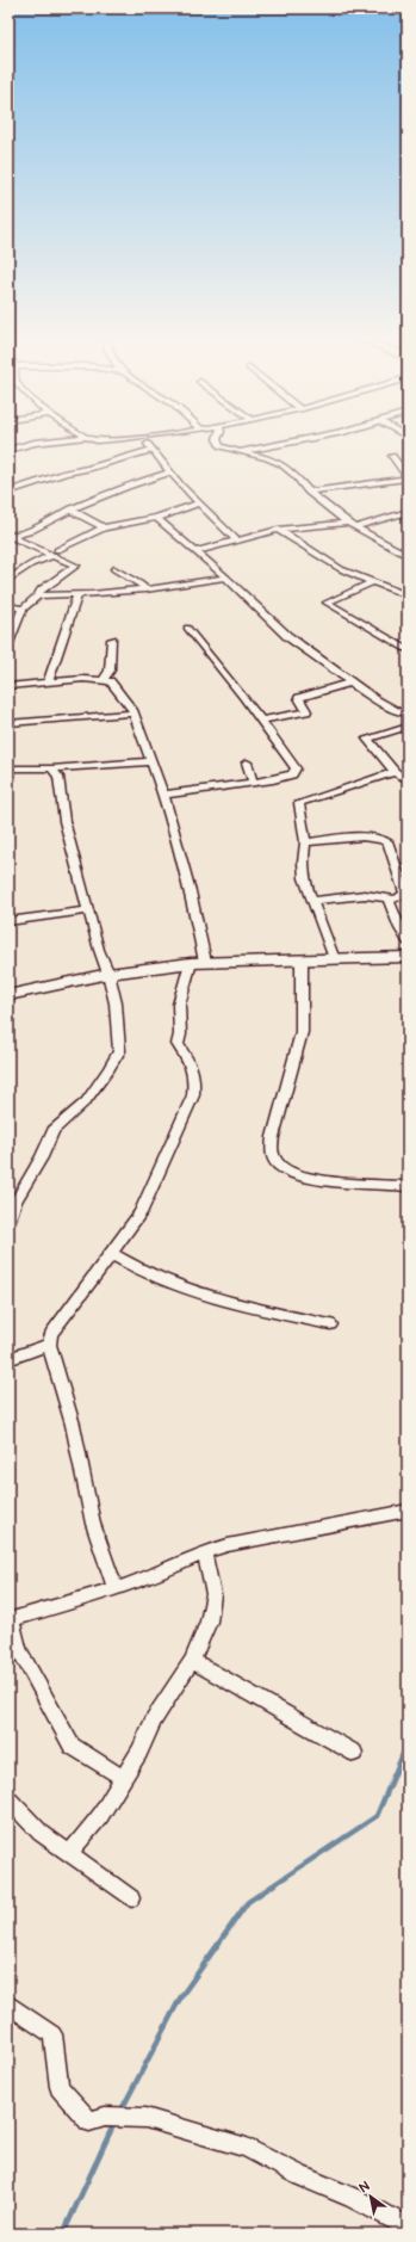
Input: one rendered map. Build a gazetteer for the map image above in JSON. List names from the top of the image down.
{
  "north": "top left"
}
